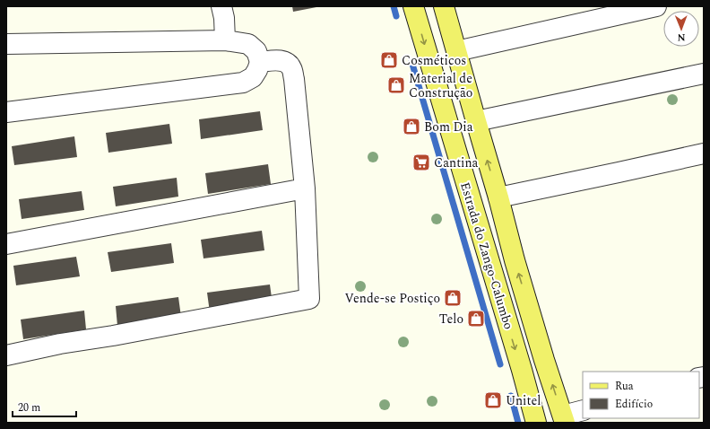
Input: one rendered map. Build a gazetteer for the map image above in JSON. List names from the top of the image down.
{
  "streets": {
    "main road": ["Estrada do Zango-Calumbo"]
  },
  "places": {
    "shop": [
      "Cosméticos",
      "Material de Construção",
      "Bom Dia",
      "Vende-se Postiço",
      "Telo",
      "Unitel"
    ],
    "supermarket": ["Cantina"]
  },
  "legend": ["Rua", "Edifício"],
  "scale_bar": "20 m",
  "north": "bottom"
}
